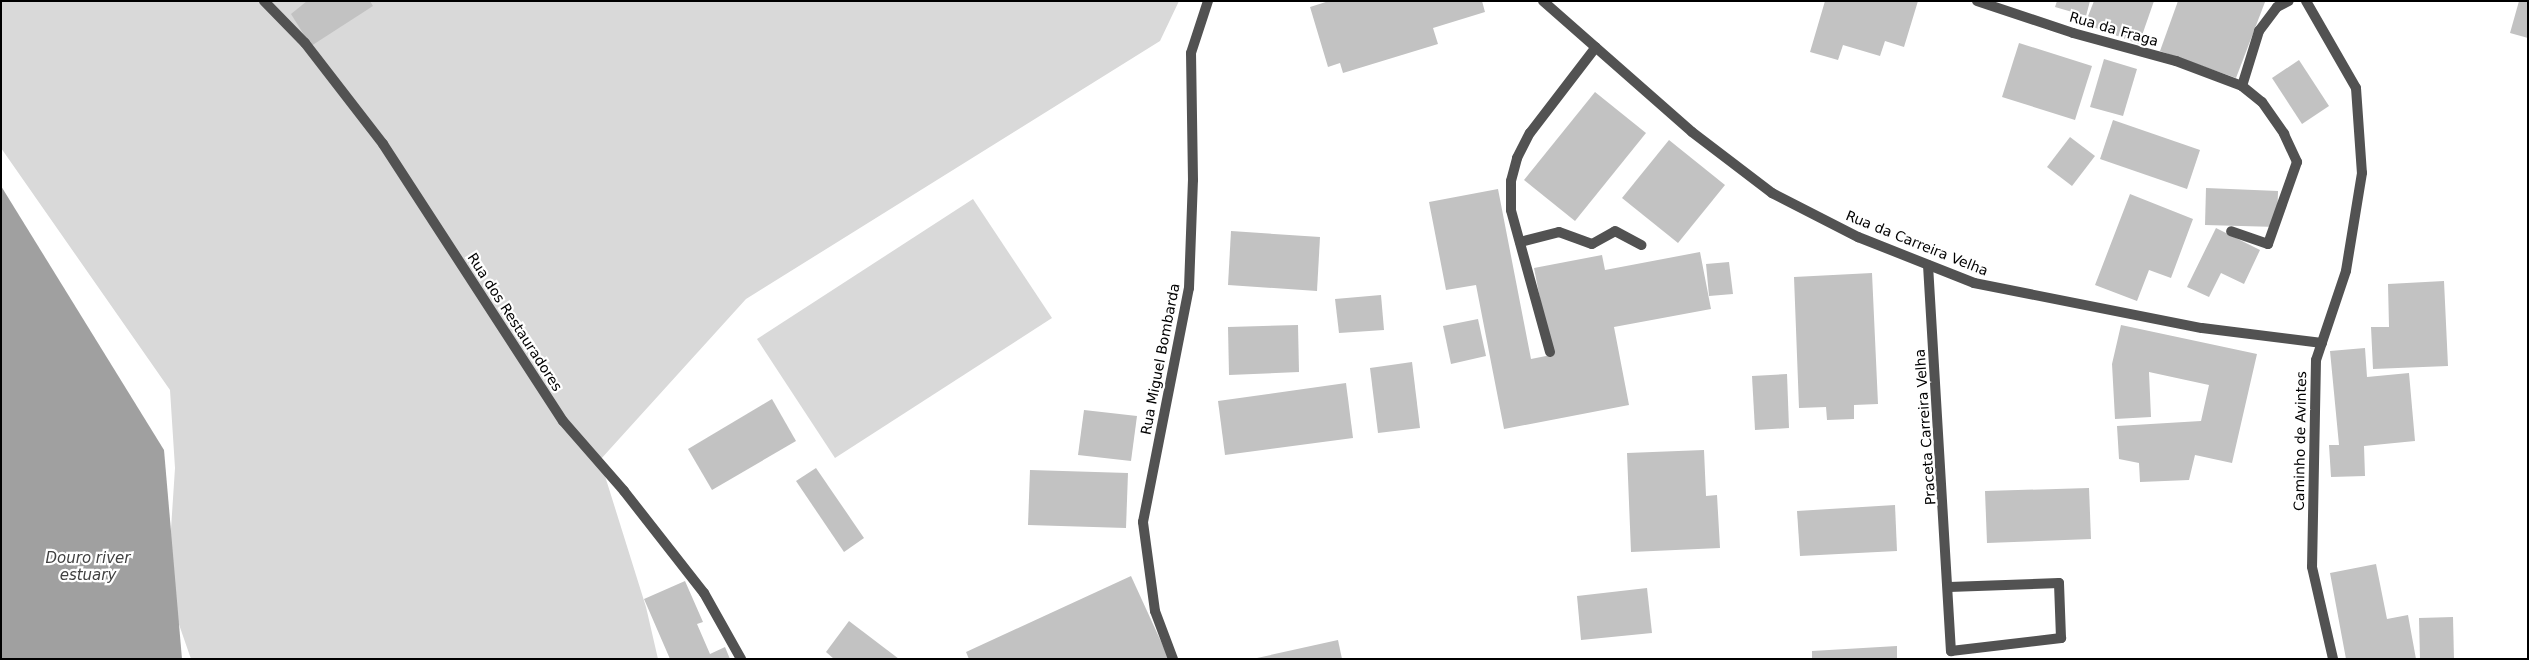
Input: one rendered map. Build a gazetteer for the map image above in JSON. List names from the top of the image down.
{
  "streets": {
    "street": [
      "Rua da Fraga",
      "Rua da Carreira Velha",
      "Rua dos Restauradores",
      "Rua Miguel Bombarda",
      "Praceta Carreira Velha",
      "Caminho de Avintes"
    ]
  },
  "crossings": [
    ["Rua da Carreira Velha", "Praceta Carreira Velha"],
    ["Rua da Carreira Velha", "Caminho de Avintes"]
  ],
  "water": ["Douro river estuary"]
}
